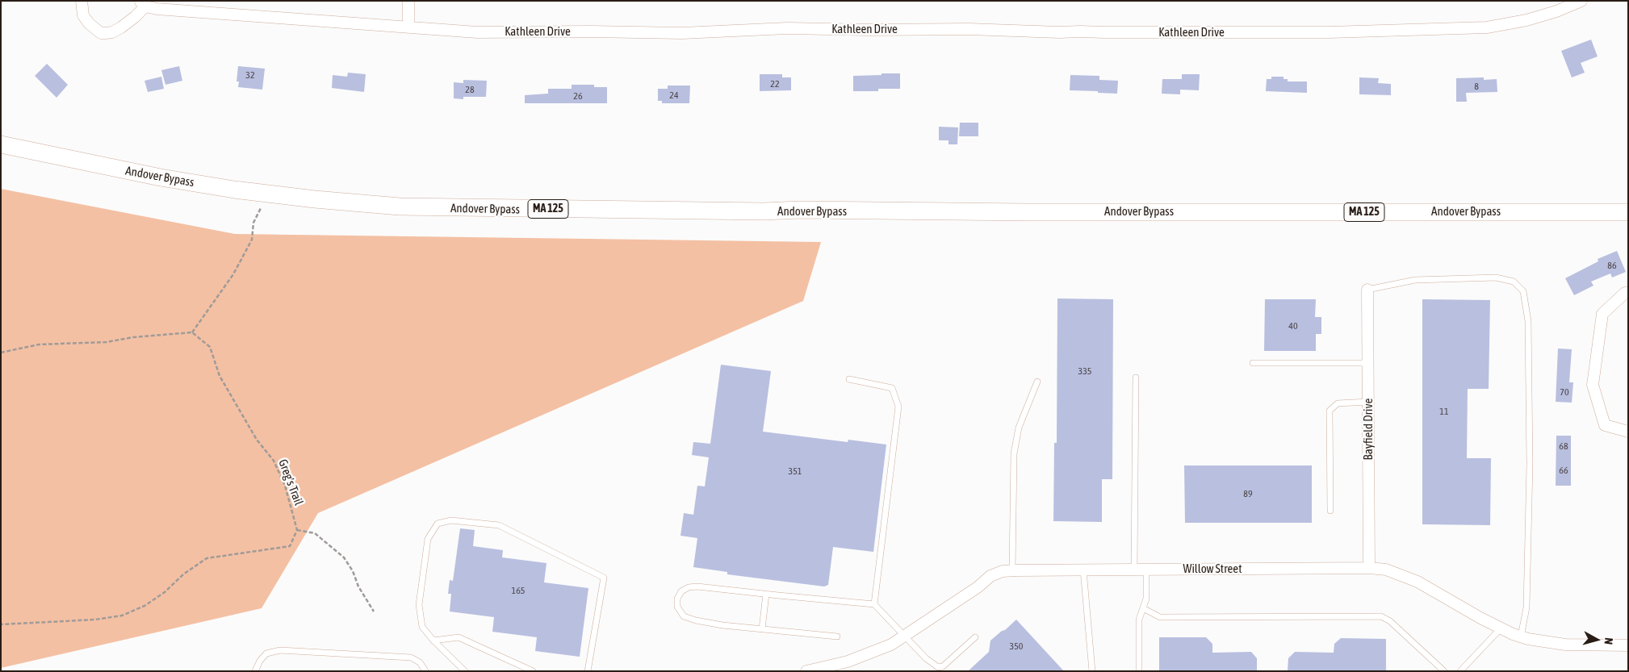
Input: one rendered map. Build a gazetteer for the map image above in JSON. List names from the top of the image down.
{
  "streets": {
    "main road": ["Andover Bypass", "MA 125"],
    "street": ["Kathleen Drive", "Bayfield Drive", "Willow Street"],
    "path": ["Greg's Trail"]
  },
  "crossings": [
    ["Bayfield Drive", "Willow Street"]
  ],
  "house_numbers": [
    "32",
    "22",
    "8",
    "28",
    "24",
    "26",
    "86",
    "40",
    "335",
    "70",
    "11",
    "68",
    "66",
    "351",
    "89",
    "165",
    "350"
  ],
  "north": "right"
}
